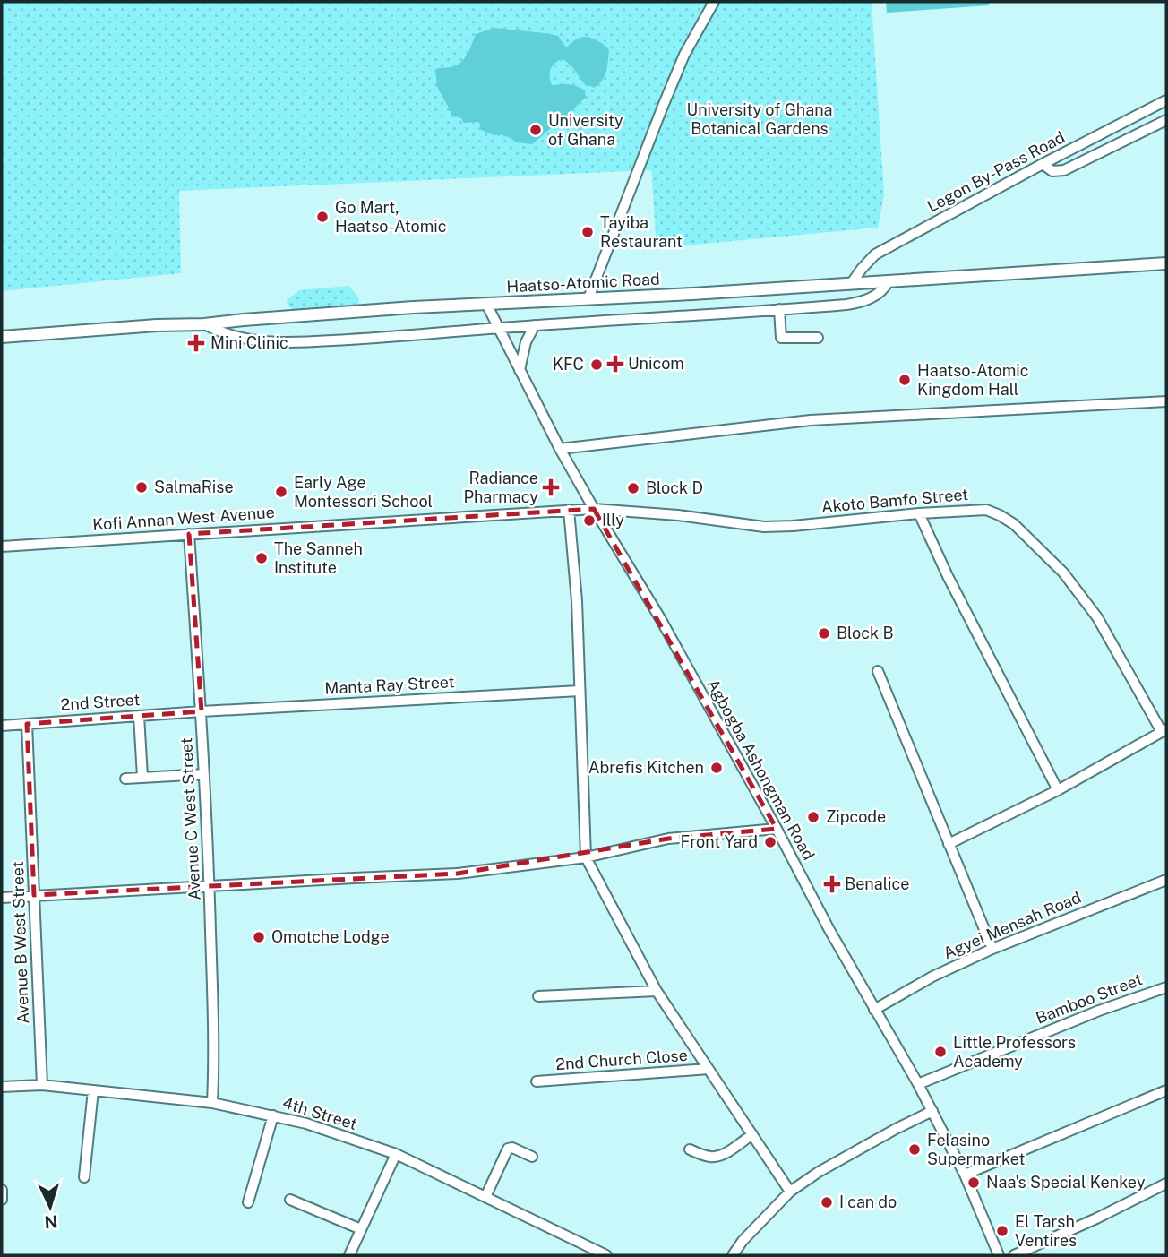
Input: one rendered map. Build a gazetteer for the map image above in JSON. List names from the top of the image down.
{
  "streets": {
    "main road": ["Haatso-Atomic Road"],
    "street": [
      "Legon By-Pass Road",
      "Akoto Bamfo Street",
      "Kofi Annan West Avenue",
      "Manta Ray Street",
      "2nd Street",
      "Agbogba Ashongman Road",
      "Avenue C West Street",
      "Agyei Mensah Road",
      "Avenue B West Street",
      "Bamboo Street",
      "2nd Church Close",
      "4th Street"
    ]
  },
  "crossings": [
    ["Legon By-Pass Road", "Haatso-Atomic Road"],
    ["Haatso-Atomic Road", "Agbogba Ashongman Road"],
    ["Akoto Bamfo Street", "Kofi Annan West Avenue"],
    ["Akoto Bamfo Street", "Agbogba Ashongman Road"],
    ["Kofi Annan West Avenue", "Agbogba Ashongman Road"],
    ["Kofi Annan West Avenue", "Avenue C West Street"],
    ["Manta Ray Street", "2nd Street"],
    ["Manta Ray Street", "Avenue C West Street"],
    ["2nd Street", "Avenue C West Street"],
    ["2nd Street", "Avenue B West Street"],
    ["Agbogba Ashongman Road", "Agyei Mensah Road"],
    ["Agbogba Ashongman Road", "Bamboo Street"],
    ["Avenue C West Street", "4th Street"],
    ["Avenue B West Street", "4th Street"]
  ],
  "parks": ["University of Ghana Botanical Gardens"],
  "places": {
    "other": [
      "University of Ghana",
      "Go Mart, Haatso-Atomic",
      "Tayiba Restaurant",
      "KFC",
      "Haatso-Atomic Kingdom Hall",
      "SalmaRise",
      "Block D",
      "Early Age Montessori School",
      "Illy",
      "The Sanneh Institute",
      "Block B",
      "Abrefis Kitchen",
      "Zipcode",
      "Front Yard",
      "Omotche Lodge",
      "Little Professors Academy",
      "Felasino Supermarket",
      "Naa's Special Kenkey",
      "I can do",
      "El Tarsh Ventires"
    ],
    "health": [
      "Mini Clinic",
      "Unicom",
      "Radiance Pharmacy",
      "Benalice"
    ]
  },
  "north": "bottom"
}
